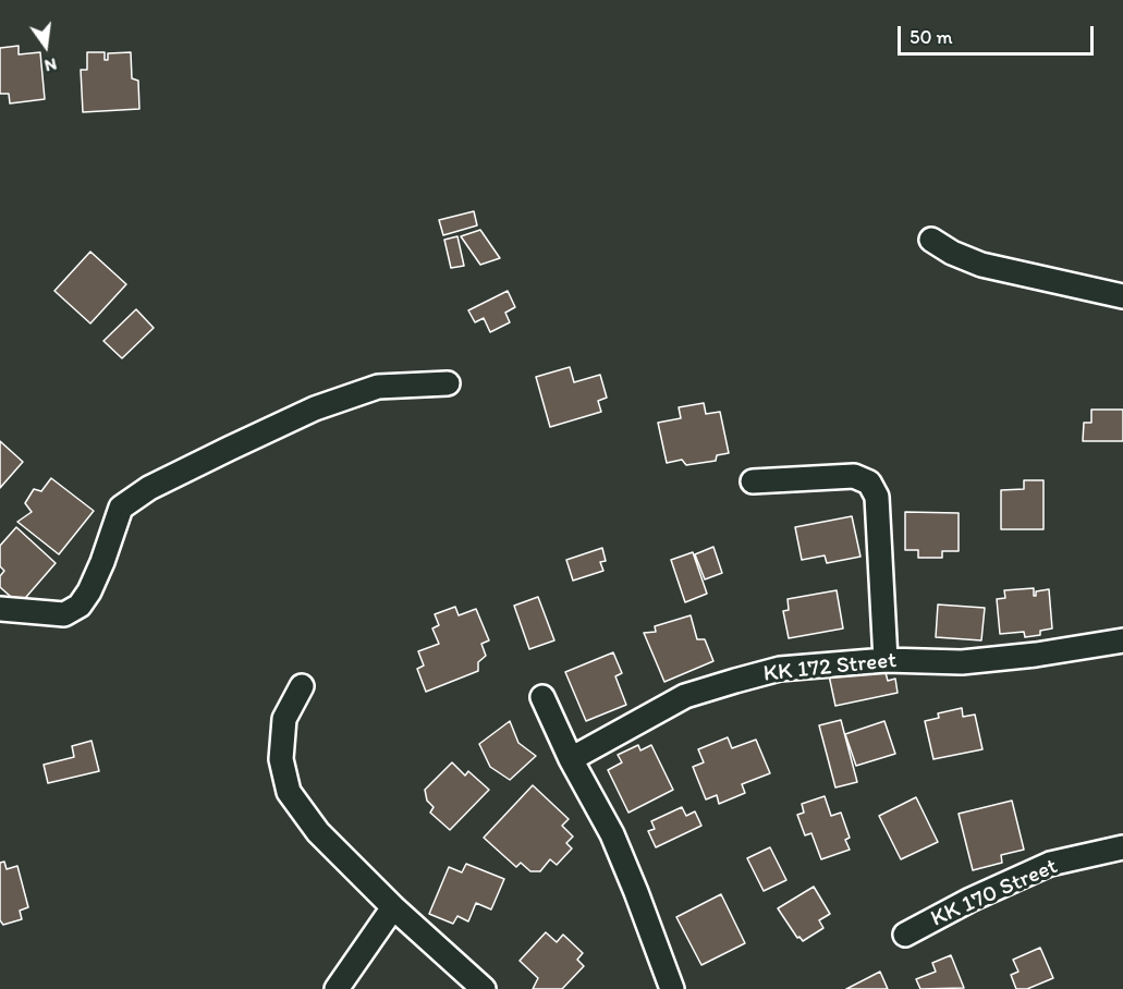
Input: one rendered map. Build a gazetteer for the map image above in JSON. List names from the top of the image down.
{
  "streets": {
    "street": ["KK 172 Street", "KK 170 Street"]
  },
  "scale_bar": "50 m",
  "north": "bottom"
}
